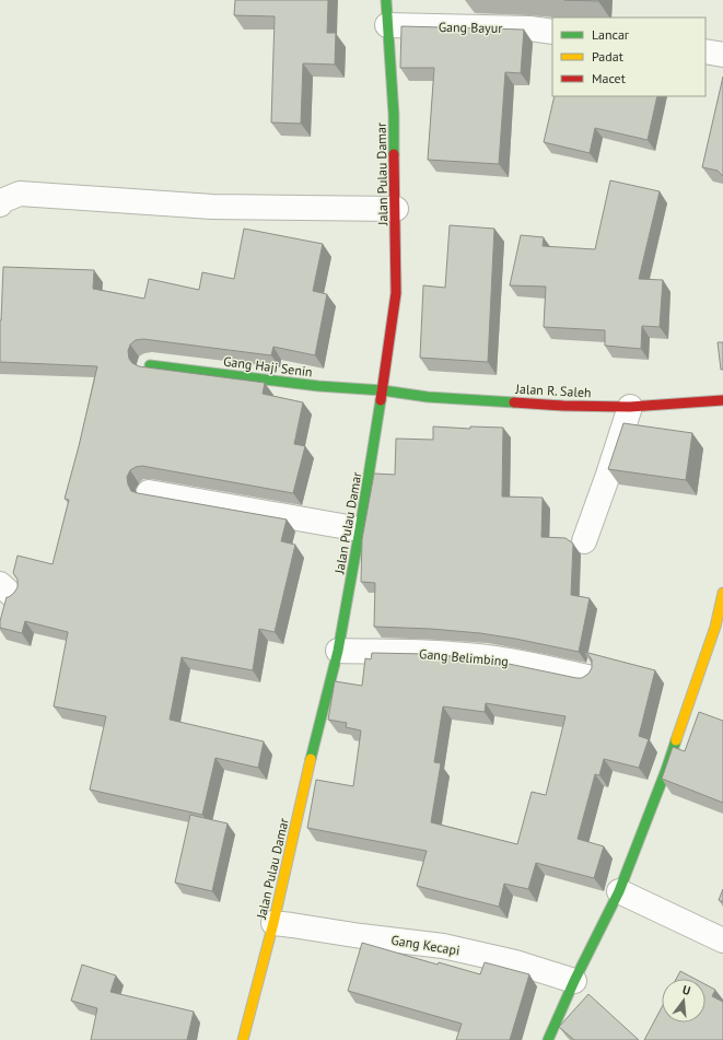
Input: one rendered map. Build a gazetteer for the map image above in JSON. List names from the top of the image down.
{
  "streets": {
    "street": [
      "Gang Bayur",
      "Jalan Pulau Damar",
      "Gang Haji Senin",
      "Jalan R. Saleh",
      "Gang Belimbing",
      "Gang Kecapi"
    ]
  },
  "crossings": [
    ["Gang Bayur", "Jalan Pulau Damar"],
    ["Jalan Pulau Damar", "Gang Haji Senin"],
    ["Jalan Pulau Damar", "Jalan R. Saleh"],
    ["Jalan Pulau Damar", "Gang Belimbing"],
    ["Jalan Pulau Damar", "Gang Kecapi"],
    ["Gang Haji Senin", "Jalan R. Saleh"]
  ],
  "legend": ["Lancar", "Padat", "Macet"],
  "north": "top"
}
